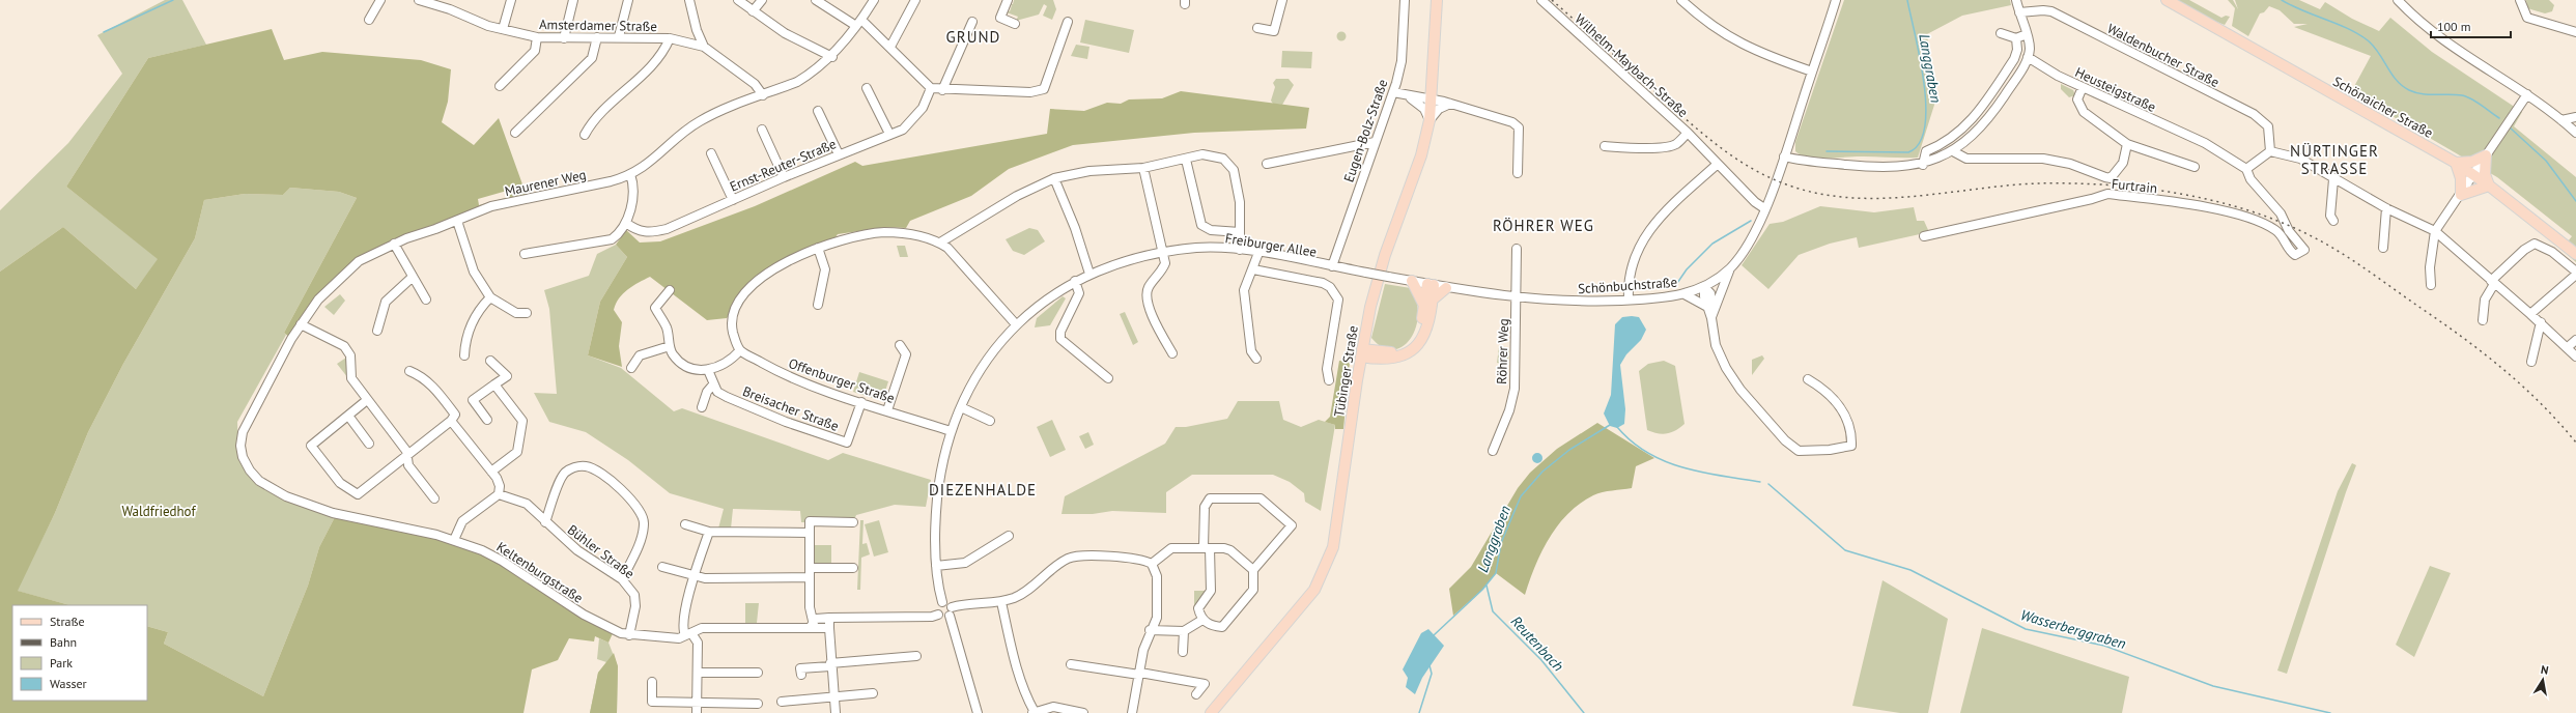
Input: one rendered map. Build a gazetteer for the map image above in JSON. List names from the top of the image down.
{
  "streets": {
    "main road": ["Schönaicher Straße", "Tübinger Straße"],
    "street": [
      "Amsterdamer Straße",
      "Waldenbucher Straße",
      "Wilhelm-Maybach-Straße",
      "Heusteigstraße",
      "Eugen-Bolz-Straße",
      "Ernst-Reuter-Straße",
      "Maurener Weg",
      "Furtrain",
      "Freiburger Allee",
      "Schönbuchstraße",
      "Röhrer Weg",
      "Offenburger Straße",
      "Breisacher Straße",
      "Bühler Straße",
      "Keltenburgstraße"
    ]
  },
  "crossings": [
    ["Amsterdamer Straße", "Maurener Weg"],
    ["Wilhelm-Maybach-Straße", "Schönbuchstraße"],
    ["Heusteigstraße", "Furtrain"],
    ["Eugen-Bolz-Straße", "Freiburger Allee"],
    ["Eugen-Bolz-Straße", "Schönbuchstraße"],
    ["Maurener Weg", "Keltenburgstraße"],
    ["Freiburger Allee", "Schönbuchstraße"],
    ["Freiburger Allee", "Offenburger Straße"],
    ["Freiburger Allee", "Keltenburgstraße"],
    ["Schönbuchstraße", "Röhrer Weg"],
    ["Offenburger Straße", "Breisacher Straße"],
    ["Bühler Straße", "Keltenburgstraße"]
  ],
  "districts": [
    "GRUND",
    "NÜRTINGER STRASSE",
    "RÖHRER WEG",
    "DIEZENHALDE"
  ],
  "water": ["Langgraben", "Wasserberggraben", "Reutenbach"],
  "parks": ["Waldfriedhof"],
  "legend": [
    "Straße",
    "Bahn",
    "Park",
    "Wasser"
  ],
  "scale_bar": "100 m",
  "north": "top"
}
